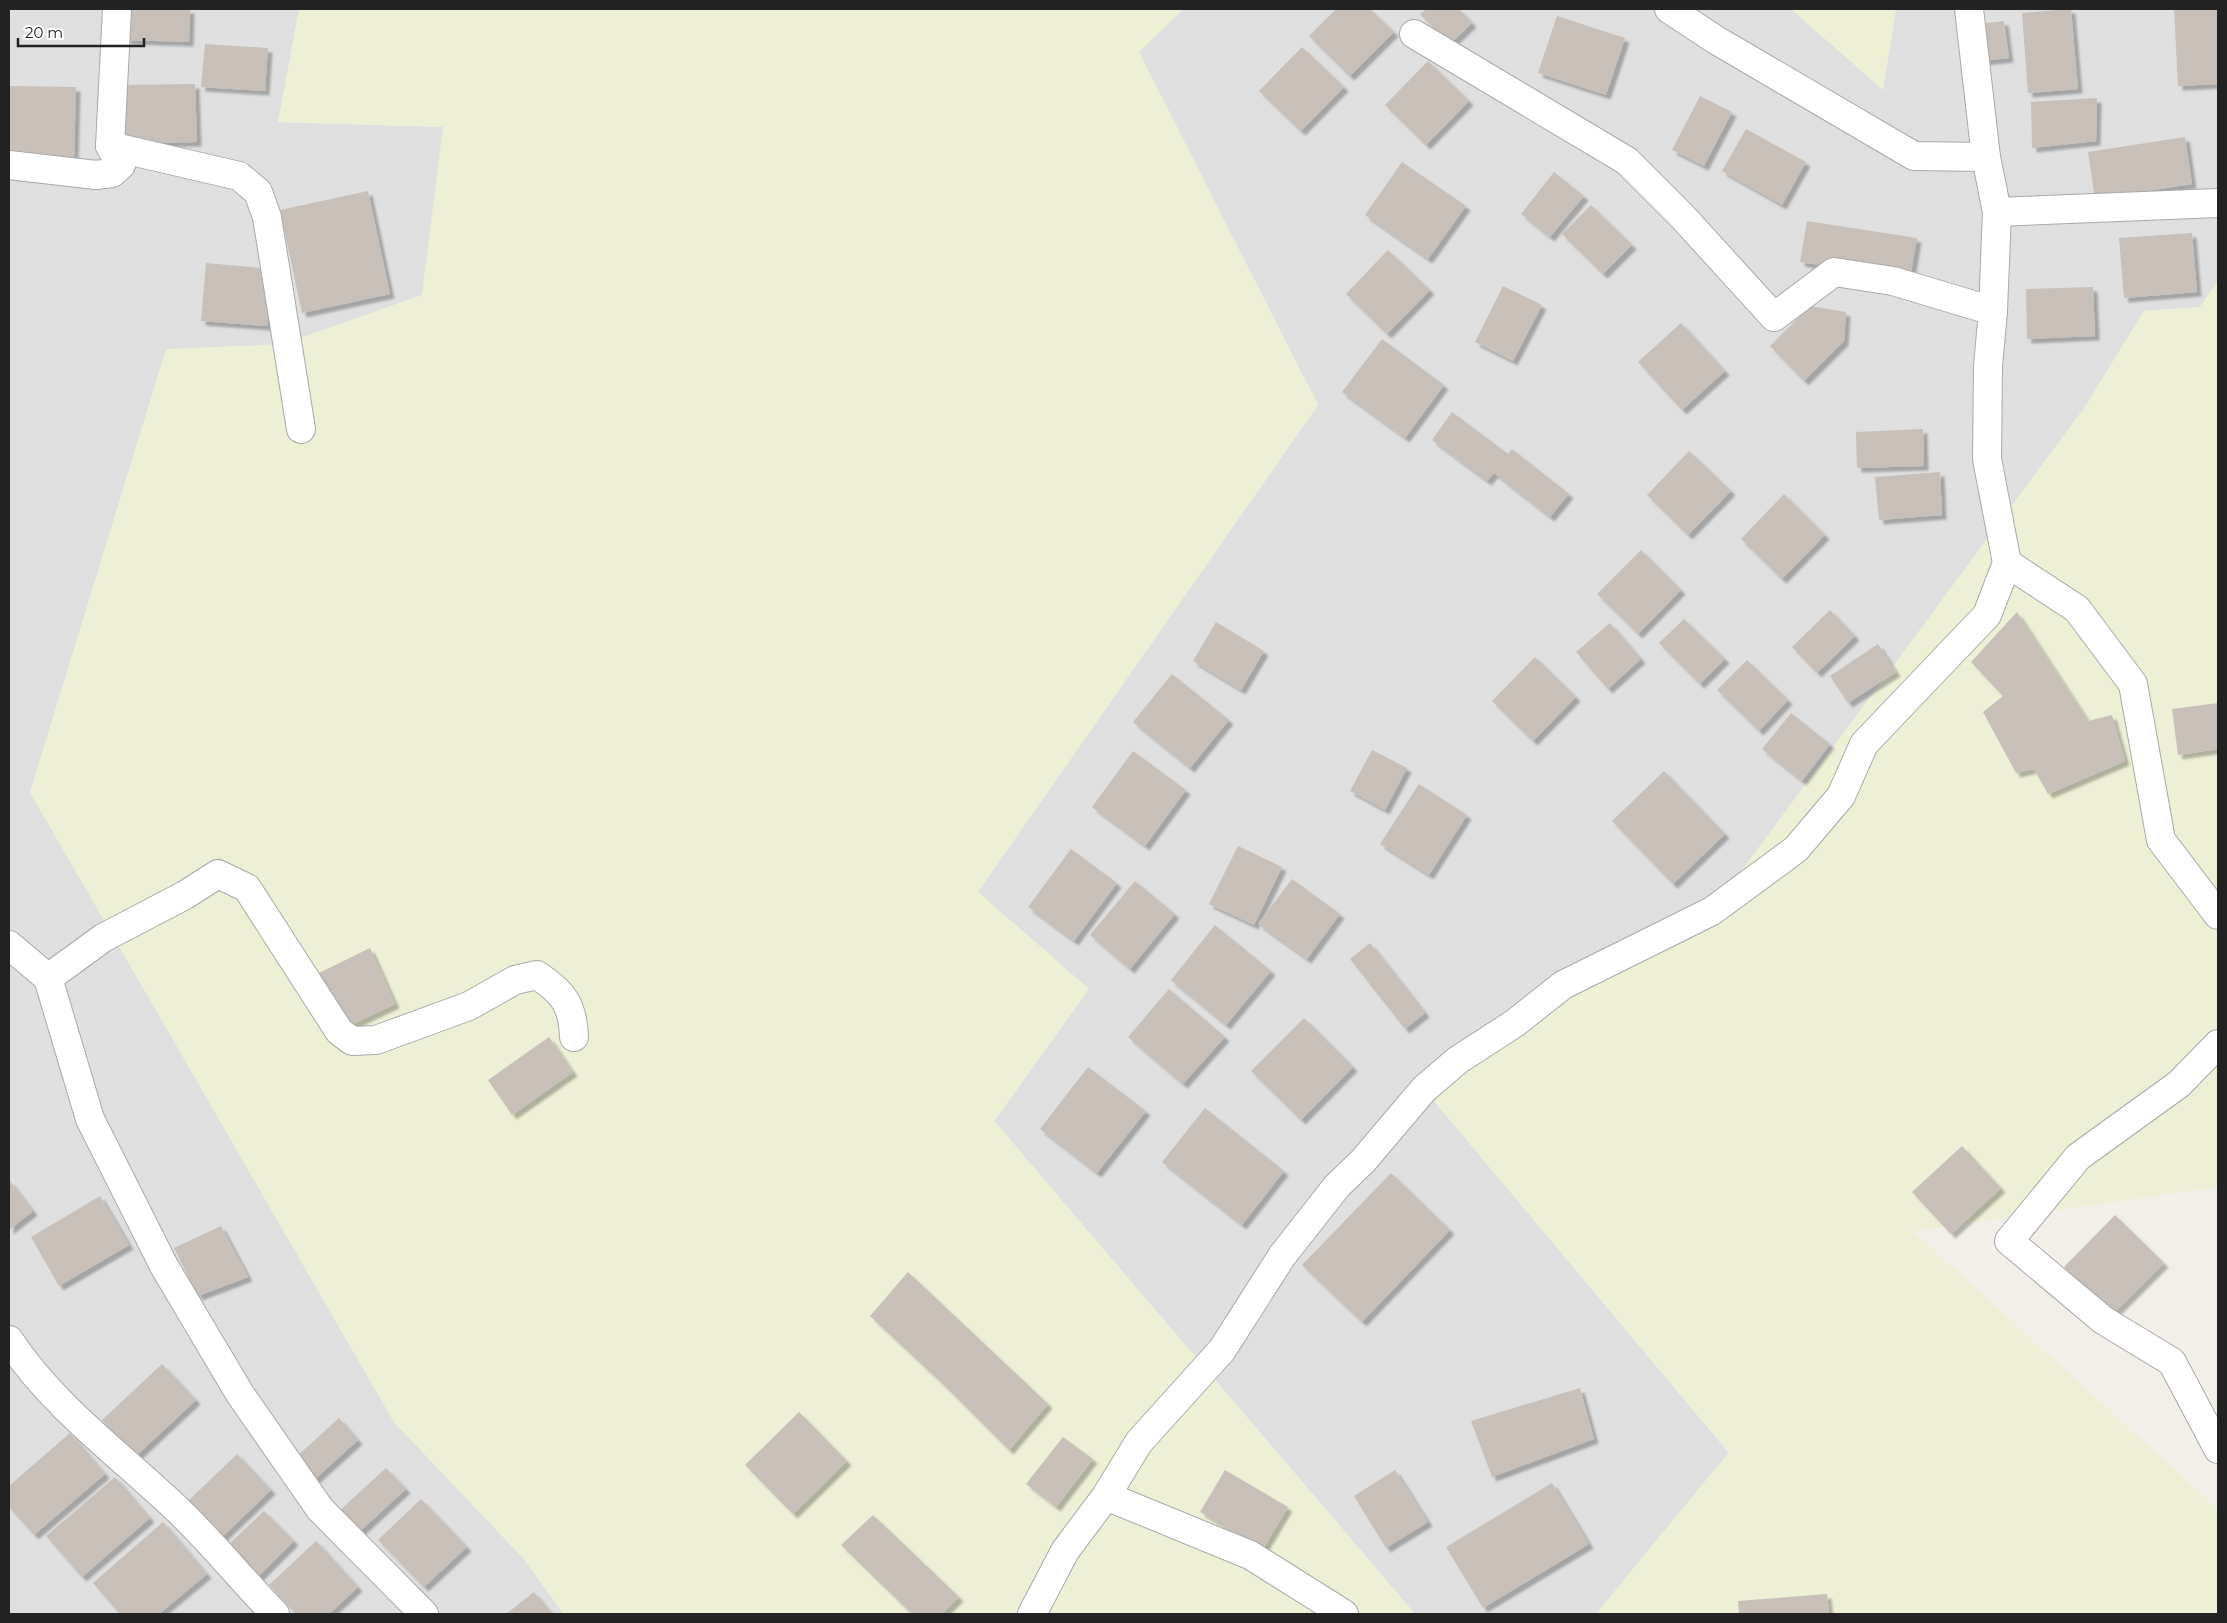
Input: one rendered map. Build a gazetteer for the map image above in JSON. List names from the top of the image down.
{
  "scale_bar": "20 m"
}
